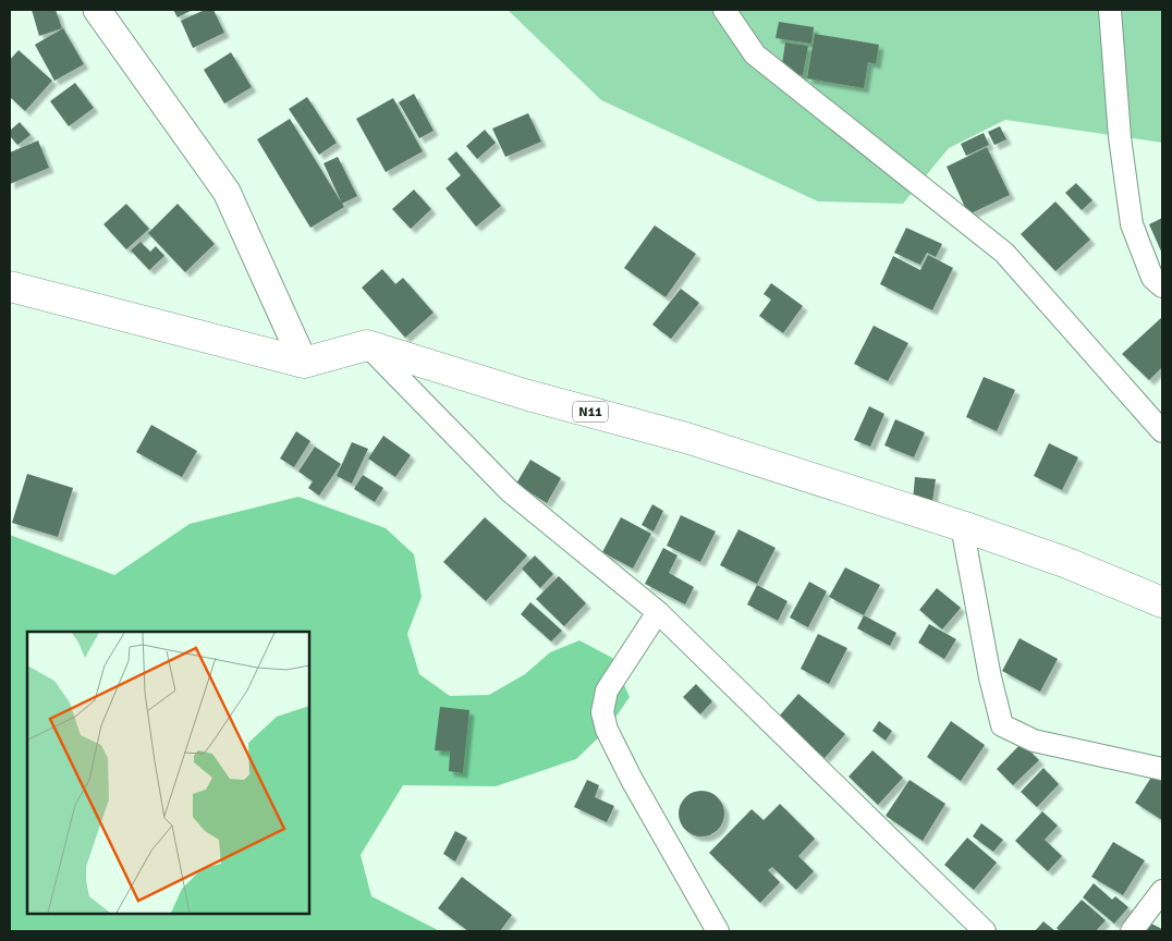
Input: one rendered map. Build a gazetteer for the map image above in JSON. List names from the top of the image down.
{
  "streets": {
    "highway": ["N11"]
  }
}
